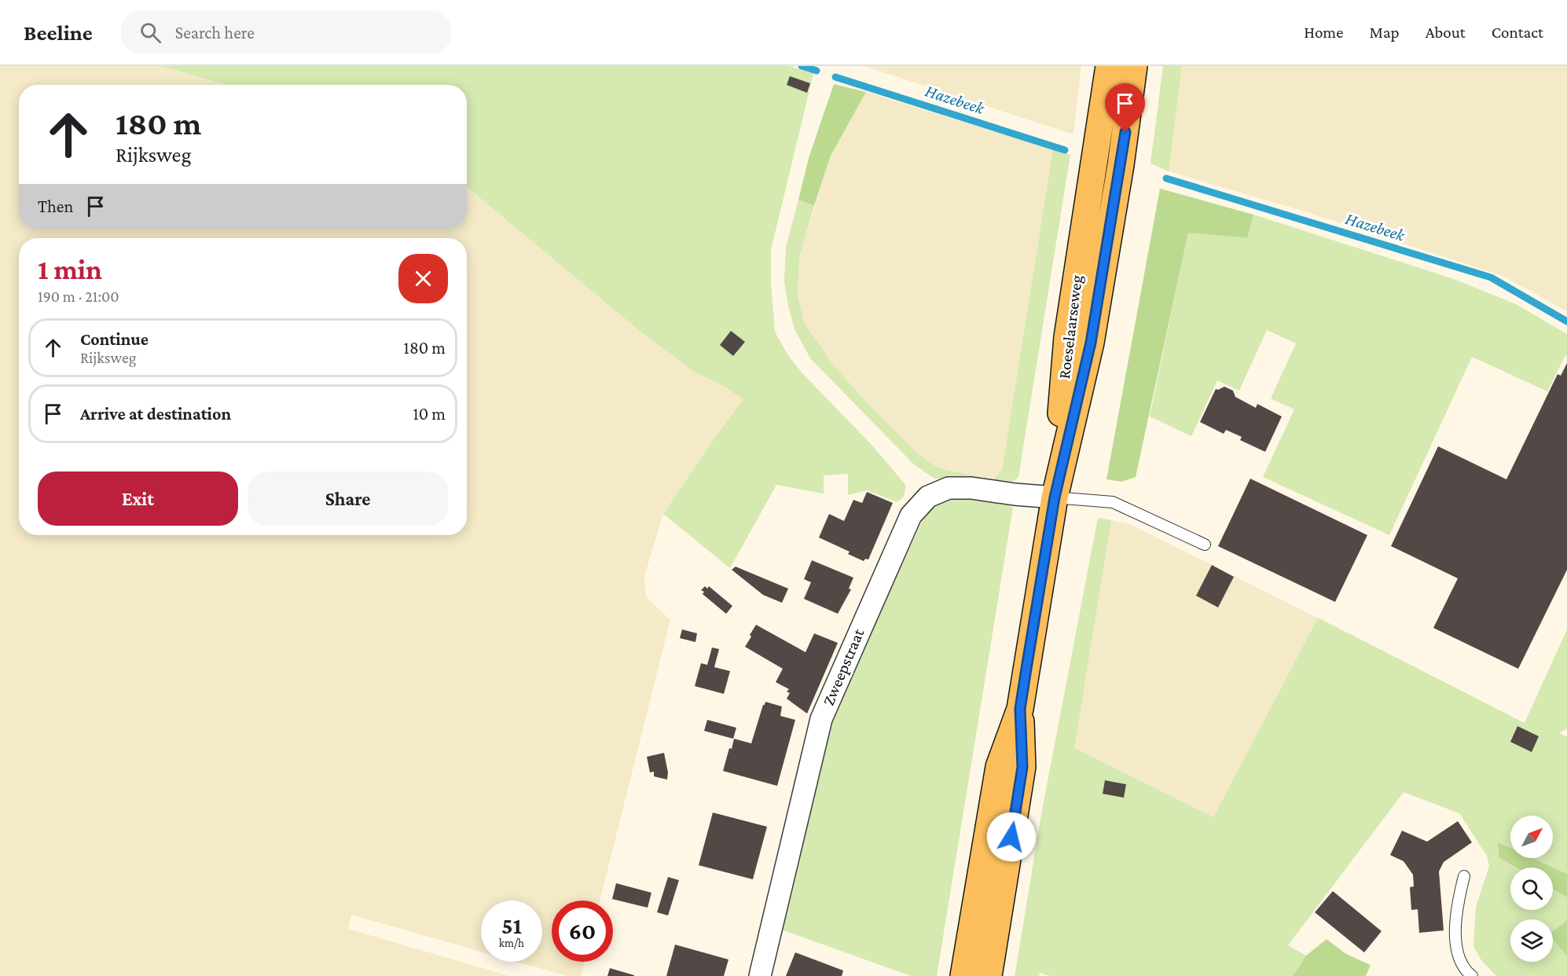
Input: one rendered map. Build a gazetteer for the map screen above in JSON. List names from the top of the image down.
{
  "streets": {
    "main road": ["Roeselaarseweg"],
    "street": ["Zweepstraat"]
  },
  "crossings": [
    ["Roeselaarseweg", "Zweepstraat"]
  ],
  "water": ["Hazebeek"],
  "north": "top right",
  "page": {
    "header": "Beeline",
    "search": "Search here",
    "nav": [
      "Home",
      "Map",
      "About",
      "Contact"
    ],
    "turn": ["180 m", "Rijksweg"],
    "then": "Then",
    "heading": ["1 min", "190 m · 21:00"],
    "list": [
      {
        "name": "Continue",
        "note": "Rijksweg",
        "value": "180 m"
      },
      {
        "name": "Arrive at destination",
        "value": "10 m"
      }
    ],
    "buttons": ["Exit", "Share"],
    "speed": "51 km/h",
    "limit": "60"
  }
}
